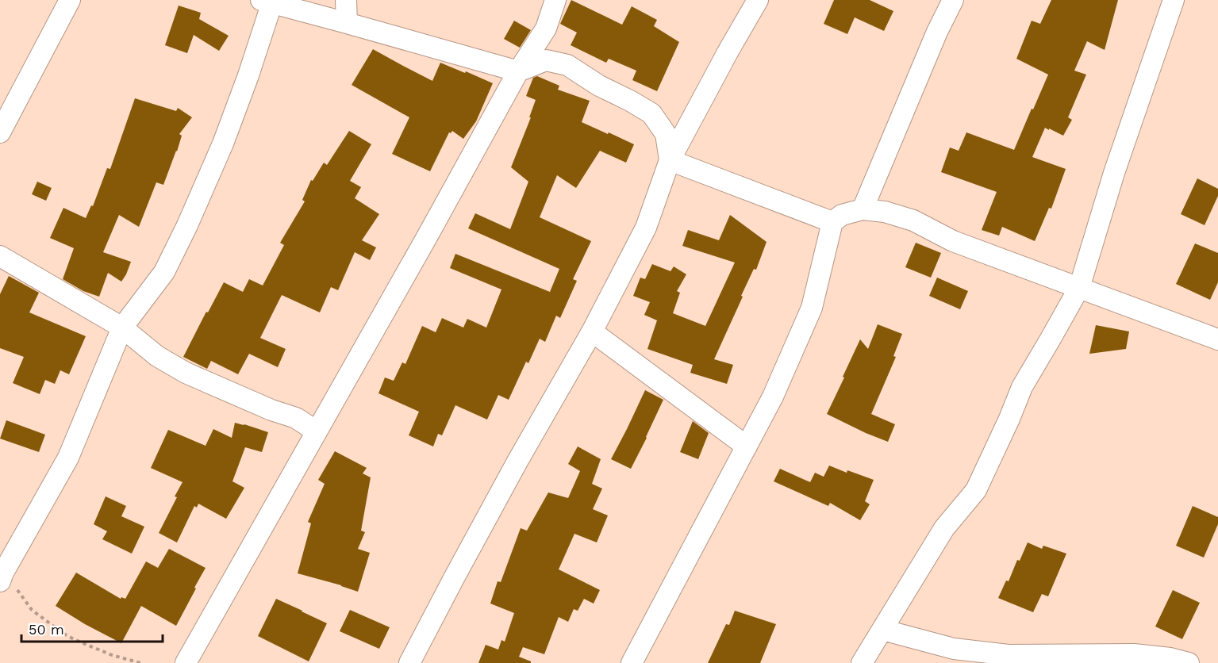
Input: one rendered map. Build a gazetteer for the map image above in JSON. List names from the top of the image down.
{
  "scale_bar": "50 m"
}
